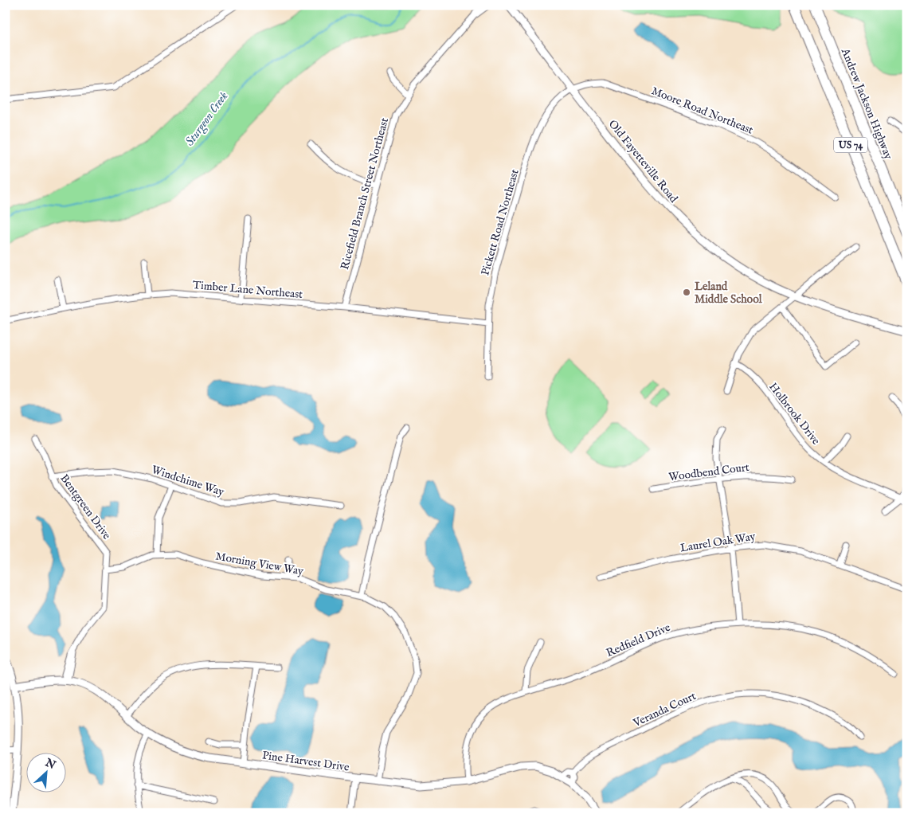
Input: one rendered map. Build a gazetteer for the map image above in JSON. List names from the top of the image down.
{
  "streets": {
    "highway": ["Andrew Jackson Highway", "US 74"],
    "street": [
      "Moore Road Northeast",
      "Old Fayetteville Road",
      "Ricefield Branch Street Northeast",
      "Pickett Road Northeast",
      "Timber Lane Northeast",
      "Holbrook Drive",
      "Woodbend Court",
      "Windchime Way",
      "Bentgreen Drive",
      "Laurel Oak Way",
      "Morning View Way",
      "Redfield Drive",
      "Veranda Court",
      "Pine Harvest Drive"
    ]
  },
  "crossings": [
    ["Moore Road Northeast", "Old Fayetteville Road"],
    ["Moore Road Northeast", "Pickett Road Northeast"],
    ["Old Fayetteville Road", "Pickett Road Northeast"],
    ["Ricefield Branch Street Northeast", "Timber Lane Northeast"],
    ["Pickett Road Northeast", "Timber Lane Northeast"],
    ["Windchime Way", "Bentgreen Drive"],
    ["Bentgreen Drive", "Morning View Way"],
    ["Bentgreen Drive", "Pine Harvest Drive"],
    ["Morning View Way", "Pine Harvest Drive"],
    ["Redfield Drive", "Pine Harvest Drive"],
    ["Veranda Court", "Pine Harvest Drive"]
  ],
  "water": ["Sturgeon Creek"],
  "places": ["Leland Middle School"],
  "north": "top right"
}
